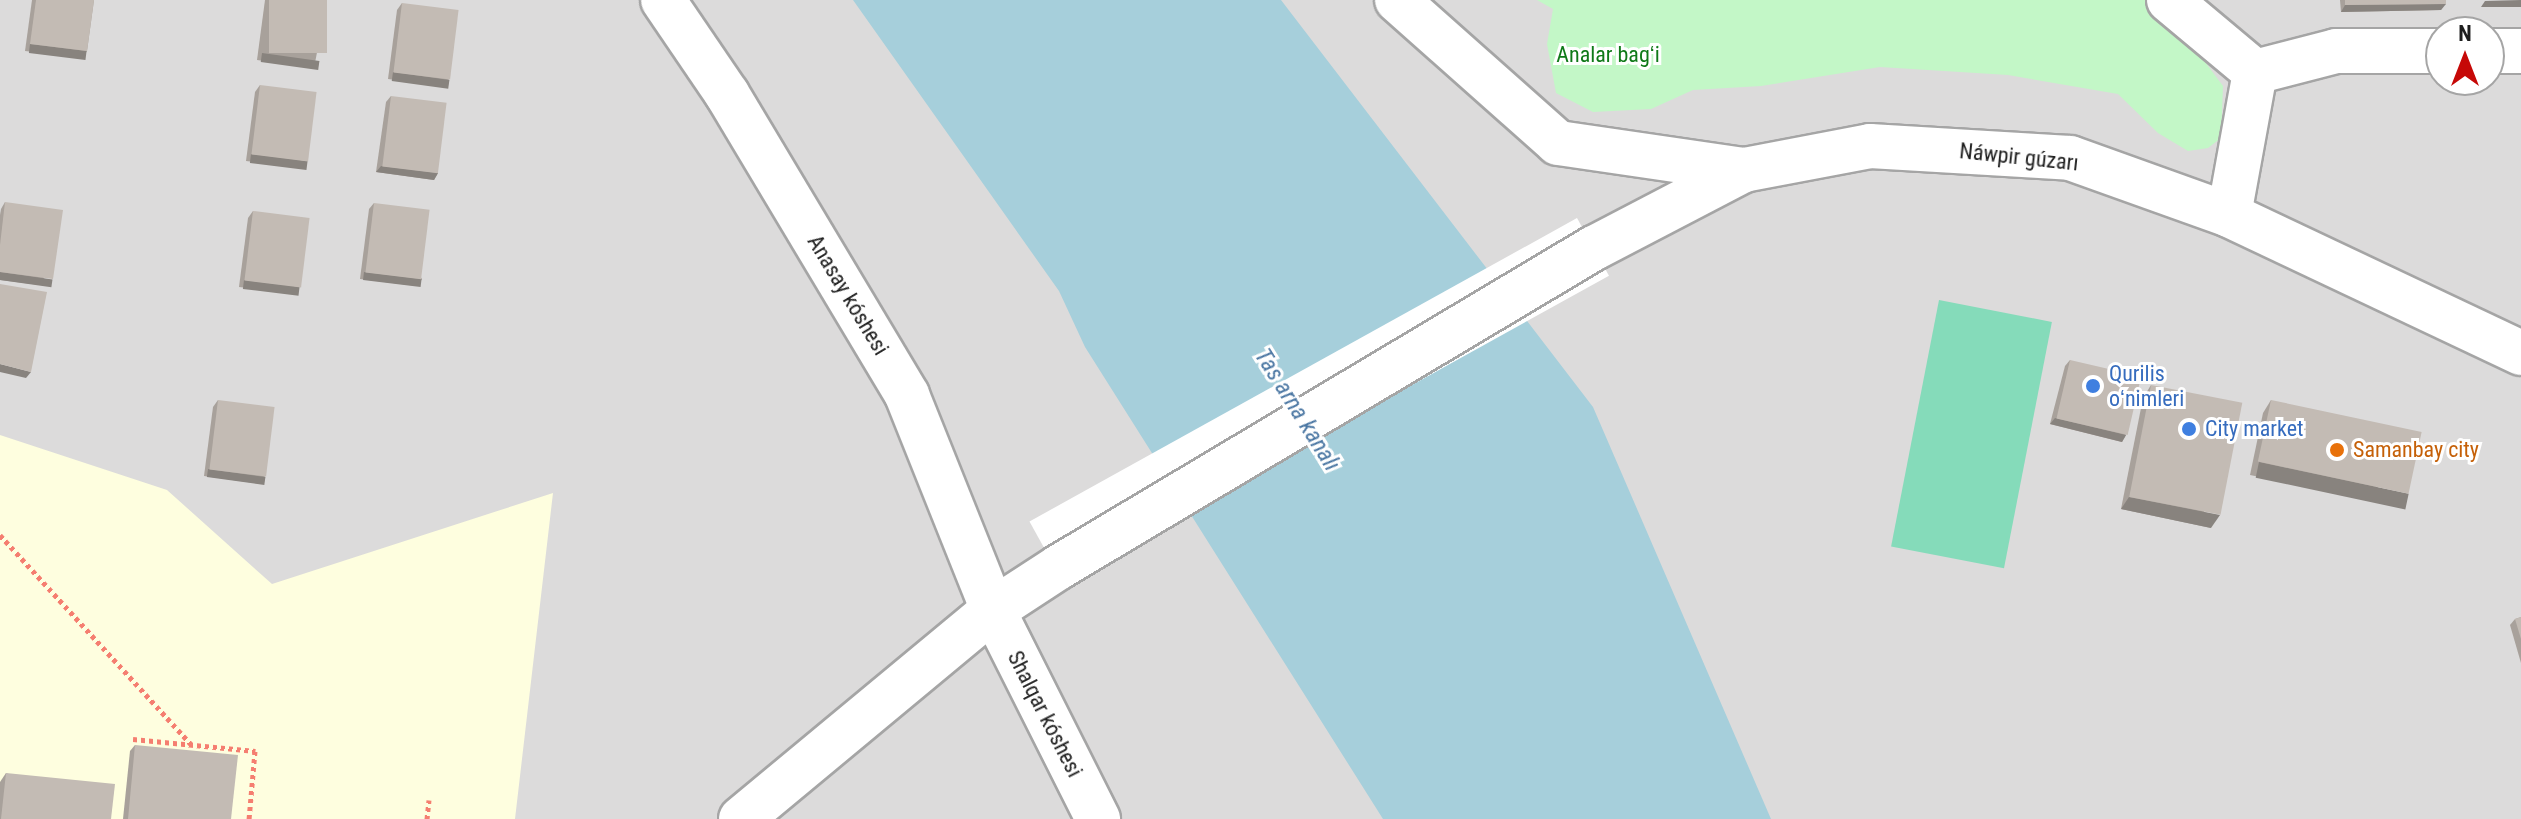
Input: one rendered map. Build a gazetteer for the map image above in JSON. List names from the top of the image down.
{
  "streets": {
    "street": ["Náwpir gúzarı", "Anasay kóshesi", "Shalqar kóshesi"]
  },
  "crossings": [
    ["Náwpir gúzarı", "Anasay kóshesi"],
    ["Náwpir gúzarı", "Shalqar kóshesi"],
    ["Anasay kóshesi", "Shalqar kóshesi"]
  ],
  "water": ["Tas arna kanalı"],
  "parks": ["Analar bagʻi"],
  "places": ["Qurilis oʻnimleri", "City market", "Samanbay city"],
  "north": "top"
}
